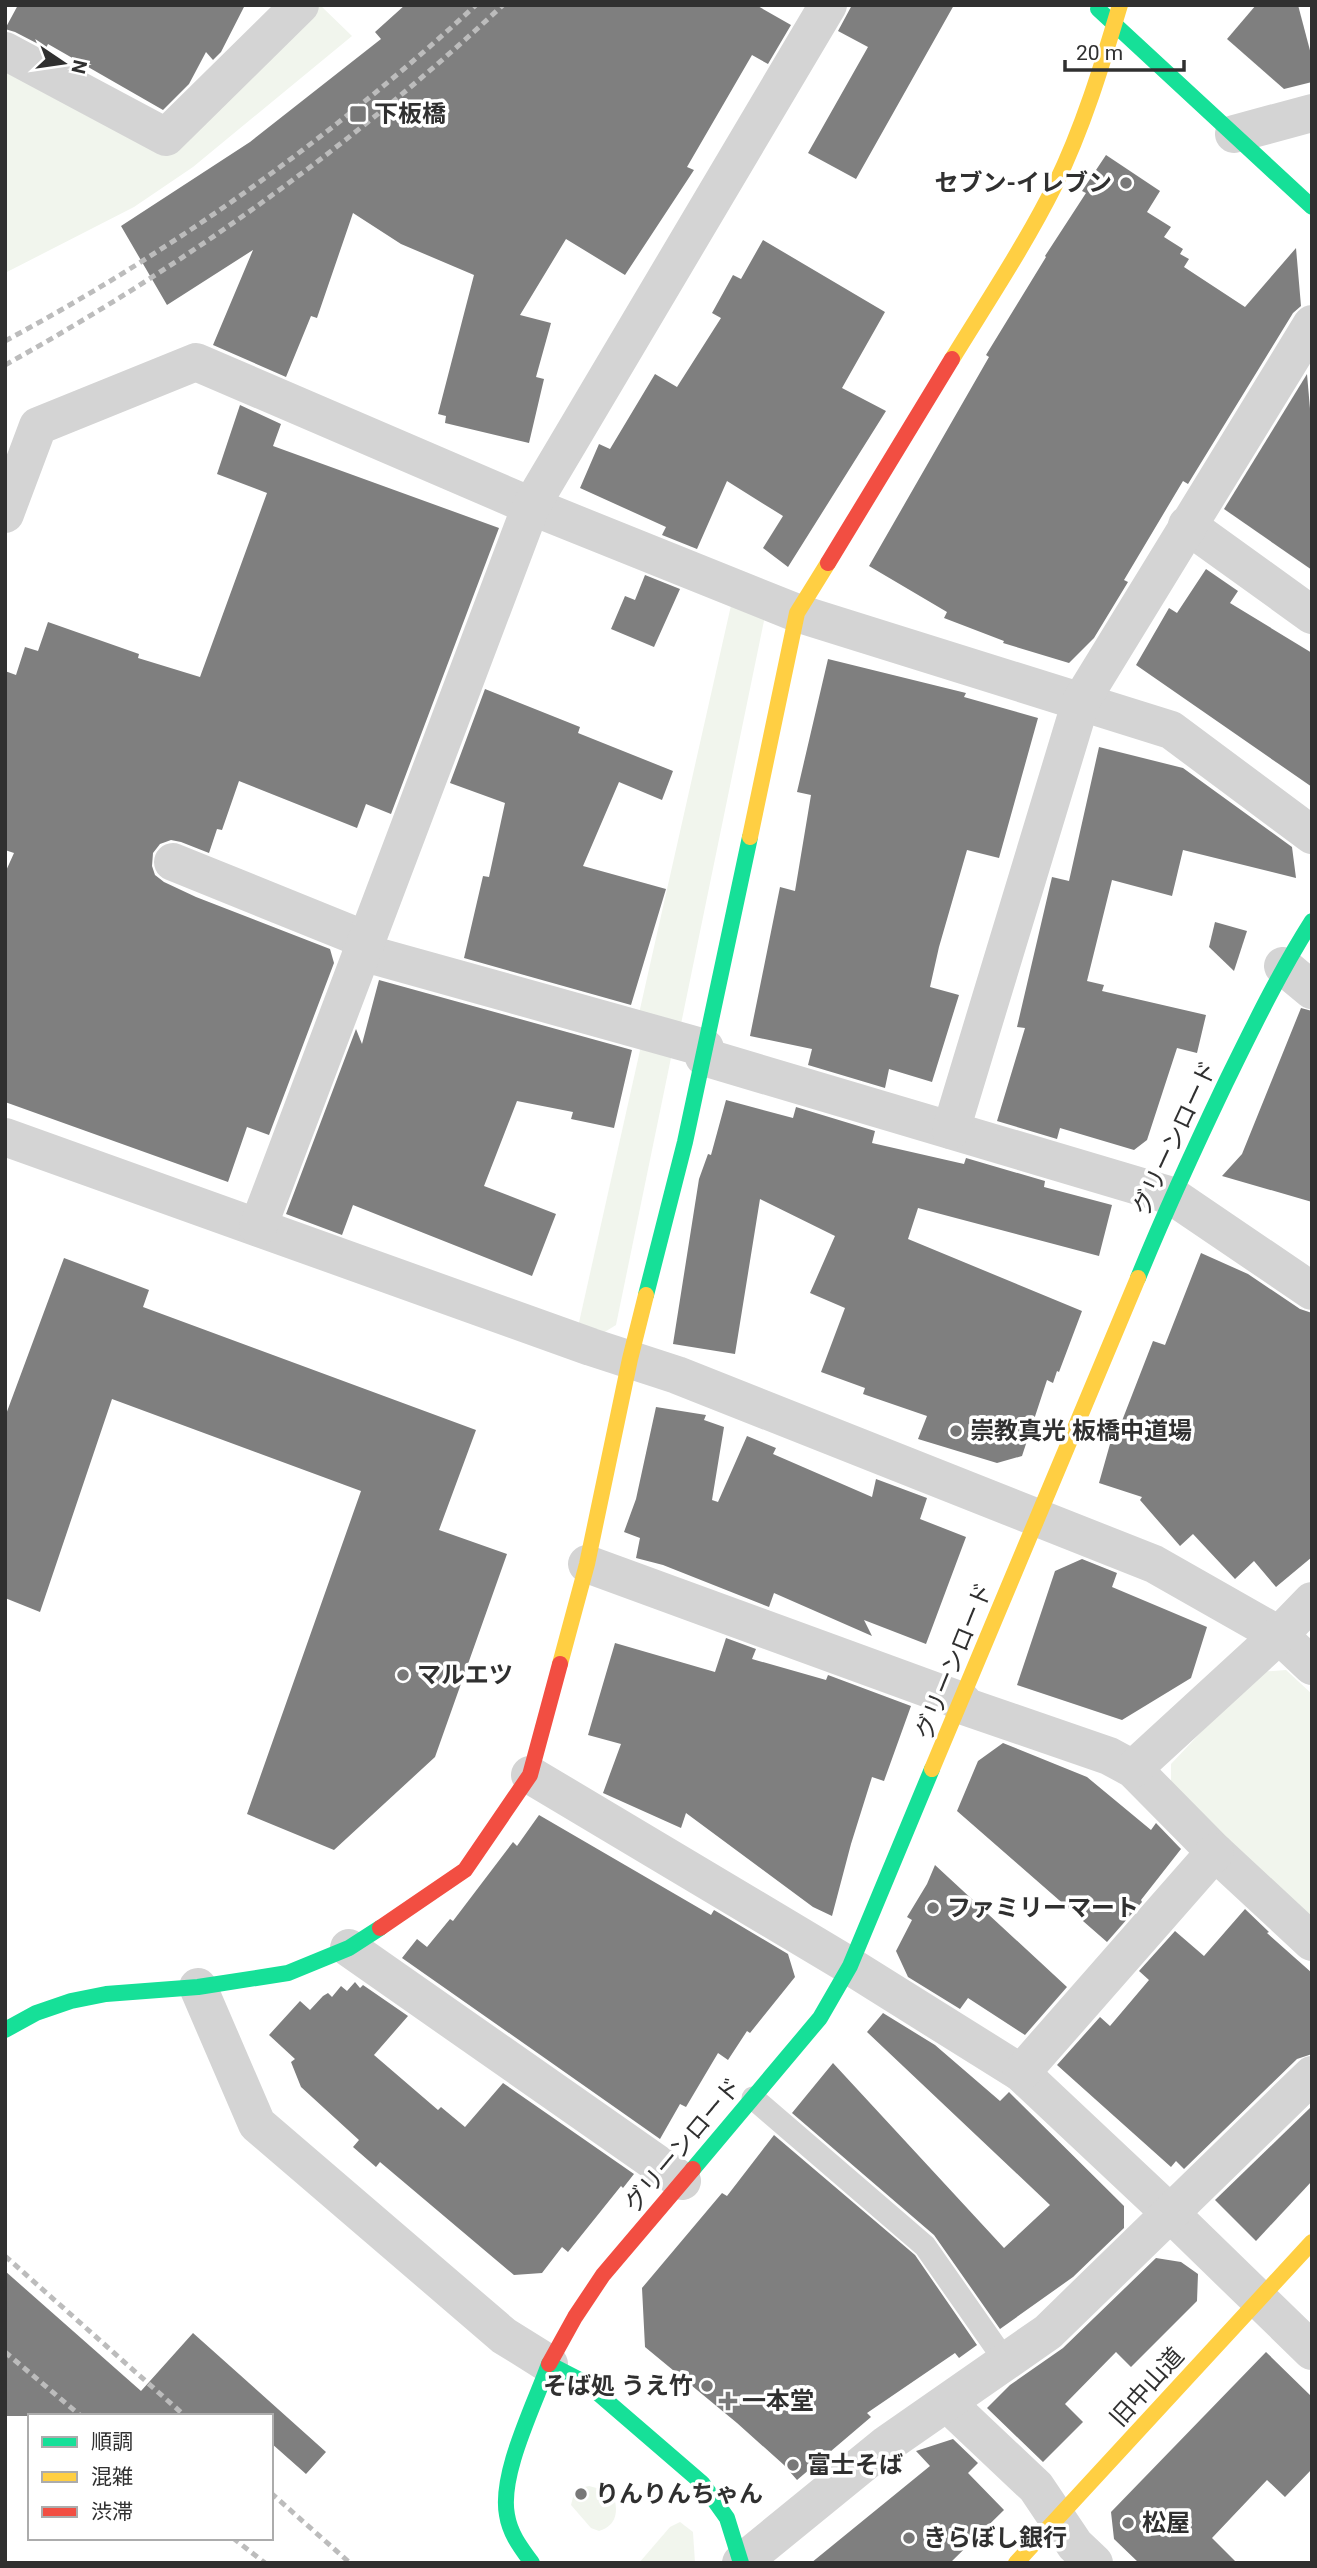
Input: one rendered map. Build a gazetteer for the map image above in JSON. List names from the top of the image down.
{
  "streets": {
    "street": ["グリーンロード", "旧中山道"]
  },
  "places": {
    "transit": ["下板橋"],
    "other": [
      "セブン-イレブン",
      "崇教真光 板橋中道場",
      "マルエツ",
      "ファミリーマート",
      "そば処 うえ竹",
      "富士そば",
      "りんりんちゃん",
      "松屋",
      "きらぼし銀行"
    ],
    "health": ["一本堂"]
  },
  "legend": ["順調", "混雑", "渋滞"],
  "scale_bar": "20 m",
  "north": "right"
}
